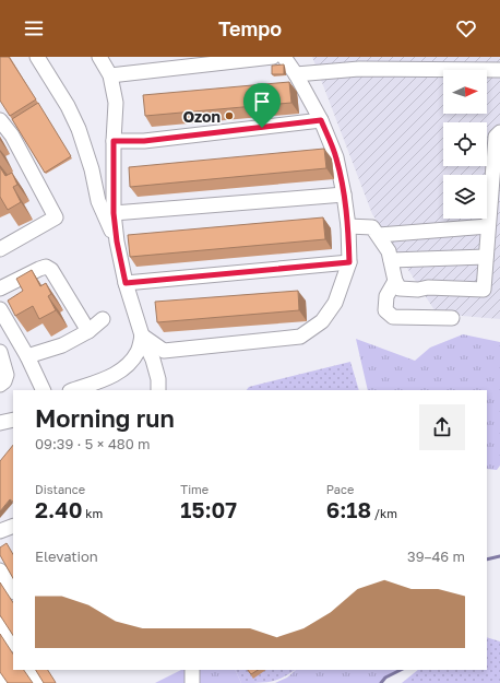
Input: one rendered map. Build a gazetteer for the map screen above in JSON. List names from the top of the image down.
{
  "places": ["Ozon"],
  "north": "right",
  "page": {
    "header": "Tempo",
    "heading": ["Morning run", "09:39 · 5 × 480 m"],
    "stats": [
      ["Distance", "2.40 km"],
      ["Time", "15:07"],
      ["Pace", "6:18 /km"]
    ],
    "chart": ["Elevation", "39–46 m"]
  }
}
